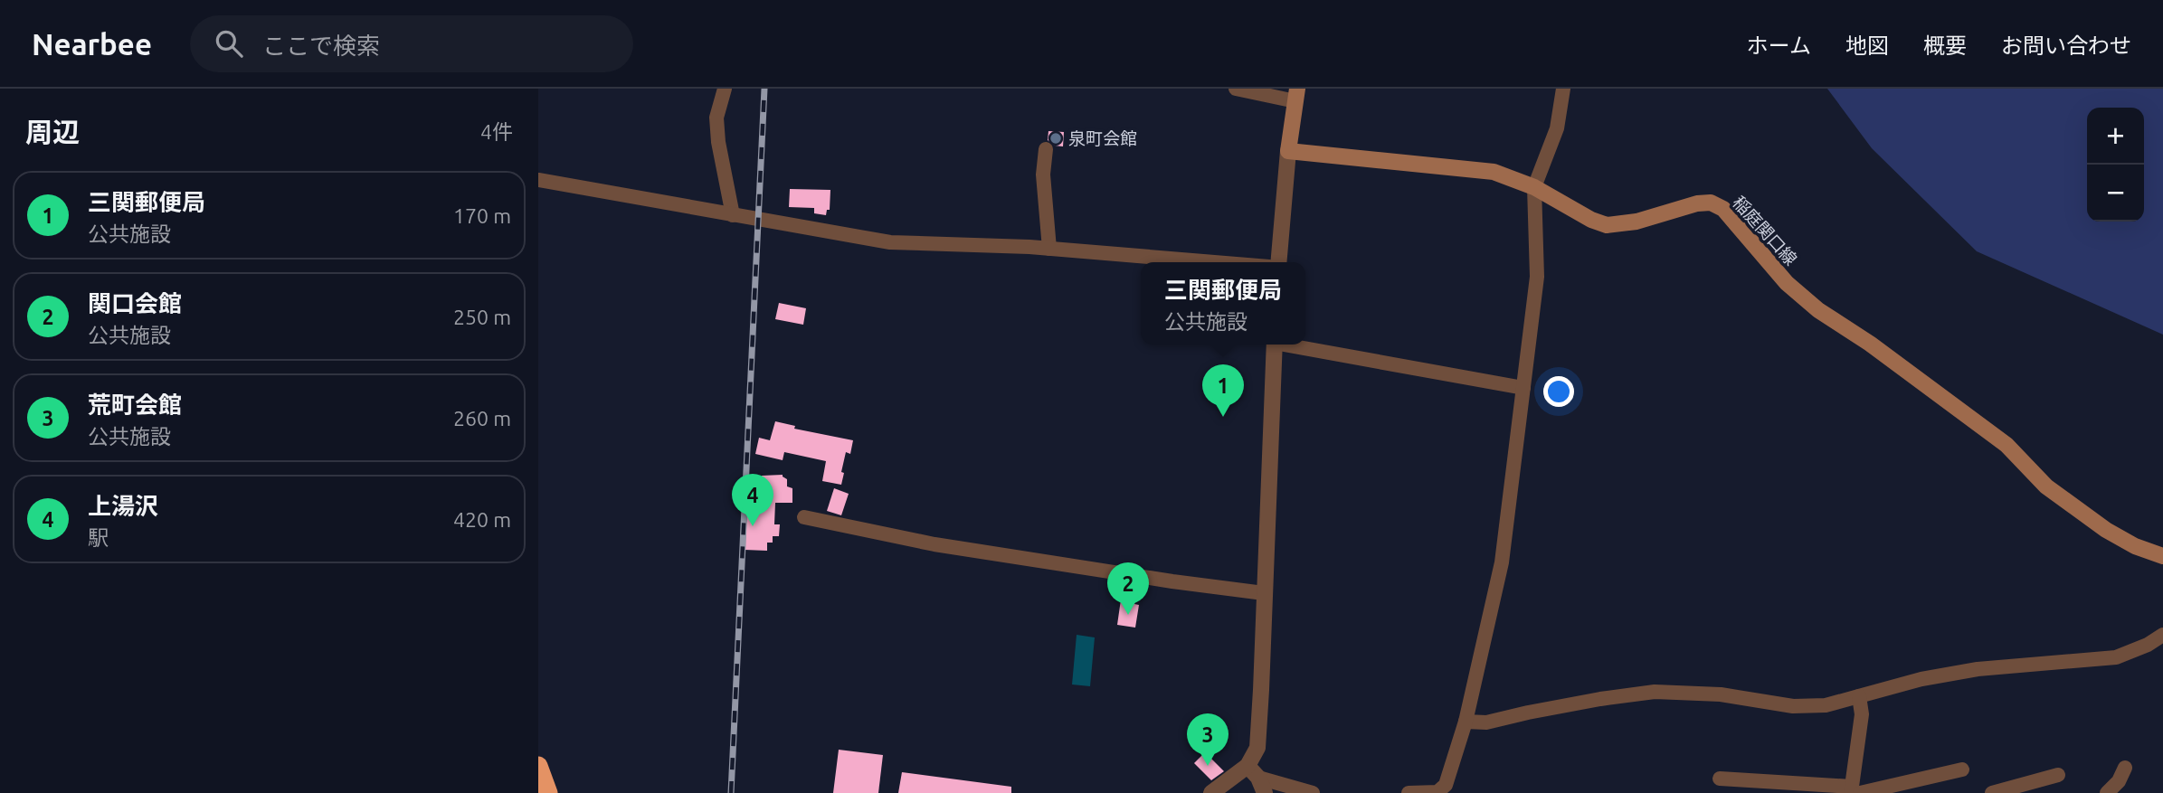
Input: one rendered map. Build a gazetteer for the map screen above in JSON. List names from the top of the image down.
{
  "streets": {
    "main road": ["稲庭関口線"]
  },
  "places": ["泉町会館"],
  "page": {
    "header": "Nearbee",
    "search": "ここで検索",
    "nav": [
      "ホーム",
      "地図",
      "概要",
      "お問い合わせ"
    ],
    "heading": ["周辺", "4件"],
    "map_buttons": ["+", "−"],
    "list": [
      {
        "mark": "1",
        "name": "三関郵便局",
        "note": "公共施設",
        "value": "170 m"
      },
      {
        "mark": "2",
        "name": "関口会館",
        "note": "公共施設",
        "value": "250 m"
      },
      {
        "mark": "3",
        "name": "荒町会館",
        "note": "公共施設",
        "value": "260 m"
      },
      {
        "mark": "4",
        "name": "上湯沢",
        "note": "駅",
        "value": "420 m"
      }
    ],
    "popup": ["三関郵便局", "公共施設"],
    "pins": [
      "1",
      "4",
      "2",
      "3"
    ]
  }
}
